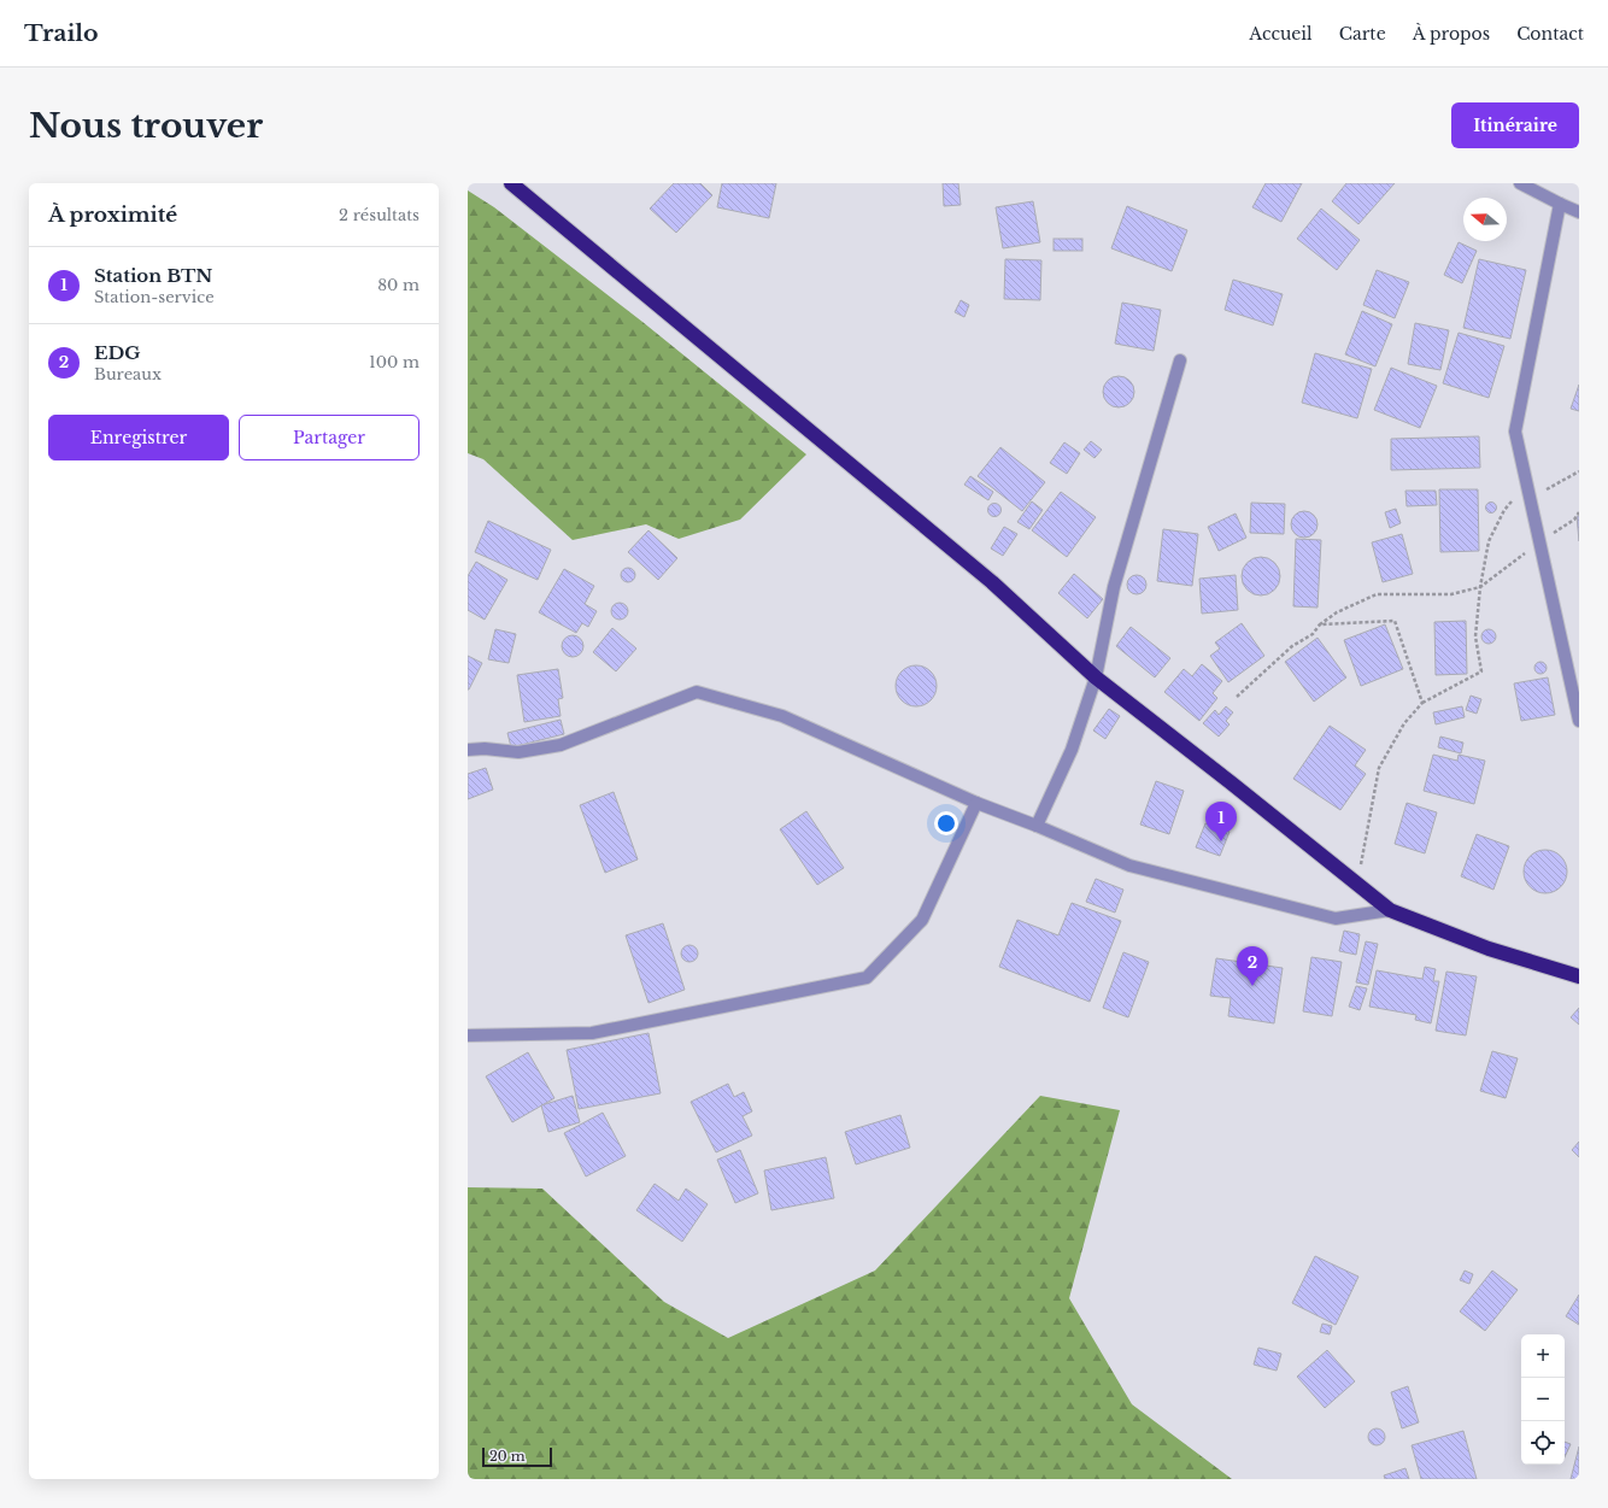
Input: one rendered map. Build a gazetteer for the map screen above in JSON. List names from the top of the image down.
{
  "scale_bar": "20 m",
  "north": "left",
  "page": {
    "header": "Trailo",
    "nav": [
      "Accueil",
      "Carte",
      "À propos",
      "Contact"
    ],
    "buttons": [
      "Itinéraire",
      ["Enregistrer", "Partager"]
    ],
    "title": "Nous trouver",
    "heading": ["À proximité", "2 résultats"],
    "list": [
      {
        "mark": "1",
        "name": "Station BTN",
        "note": "Station-service",
        "value": "80 m"
      },
      {
        "mark": "2",
        "name": "EDG",
        "note": "Bureaux",
        "value": "100 m"
      }
    ],
    "pins": ["1", "2"],
    "map_buttons": ["+", "−"],
    "scale": "20 m"
  }
}
